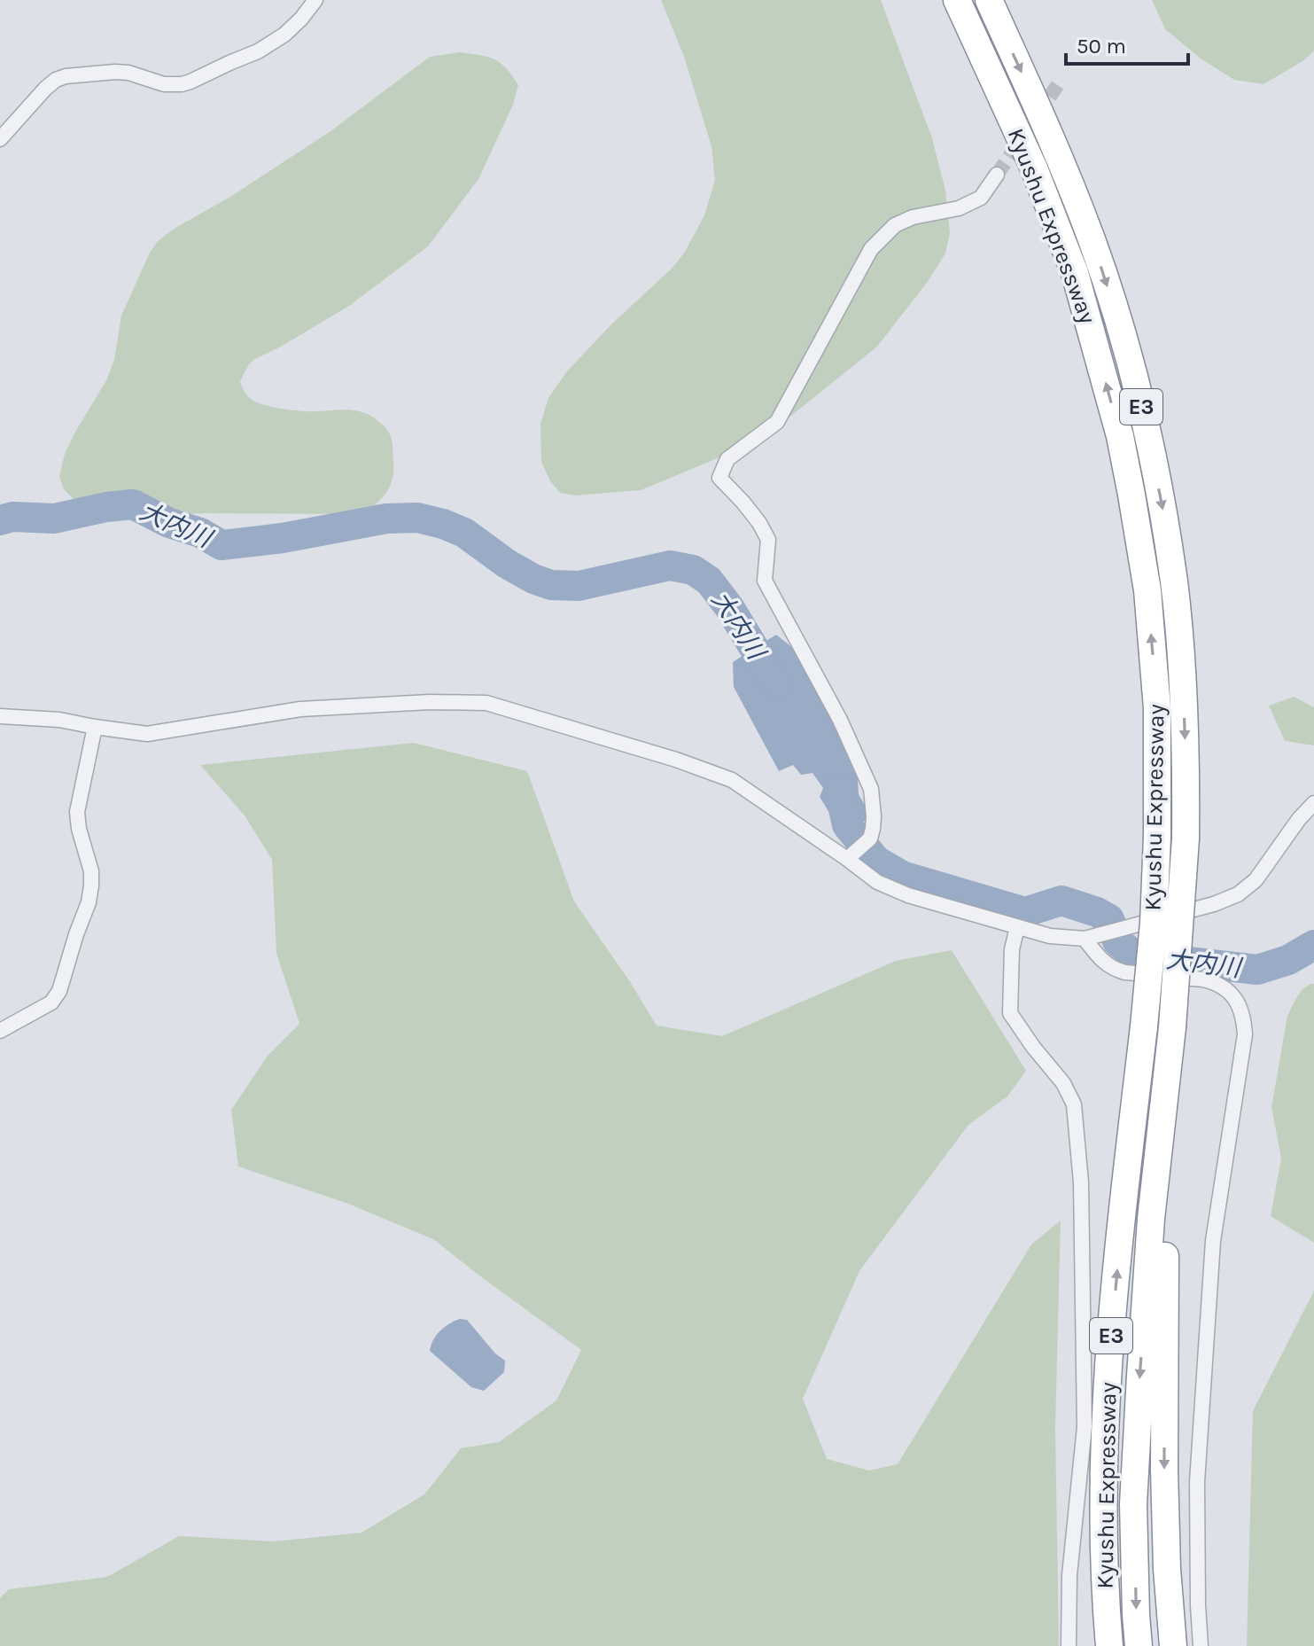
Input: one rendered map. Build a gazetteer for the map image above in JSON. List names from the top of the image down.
{
  "streets": {
    "highway": ["Kyushu Expressway", "E3"]
  },
  "water": ["大内川"],
  "scale_bar": "50 m"
}
